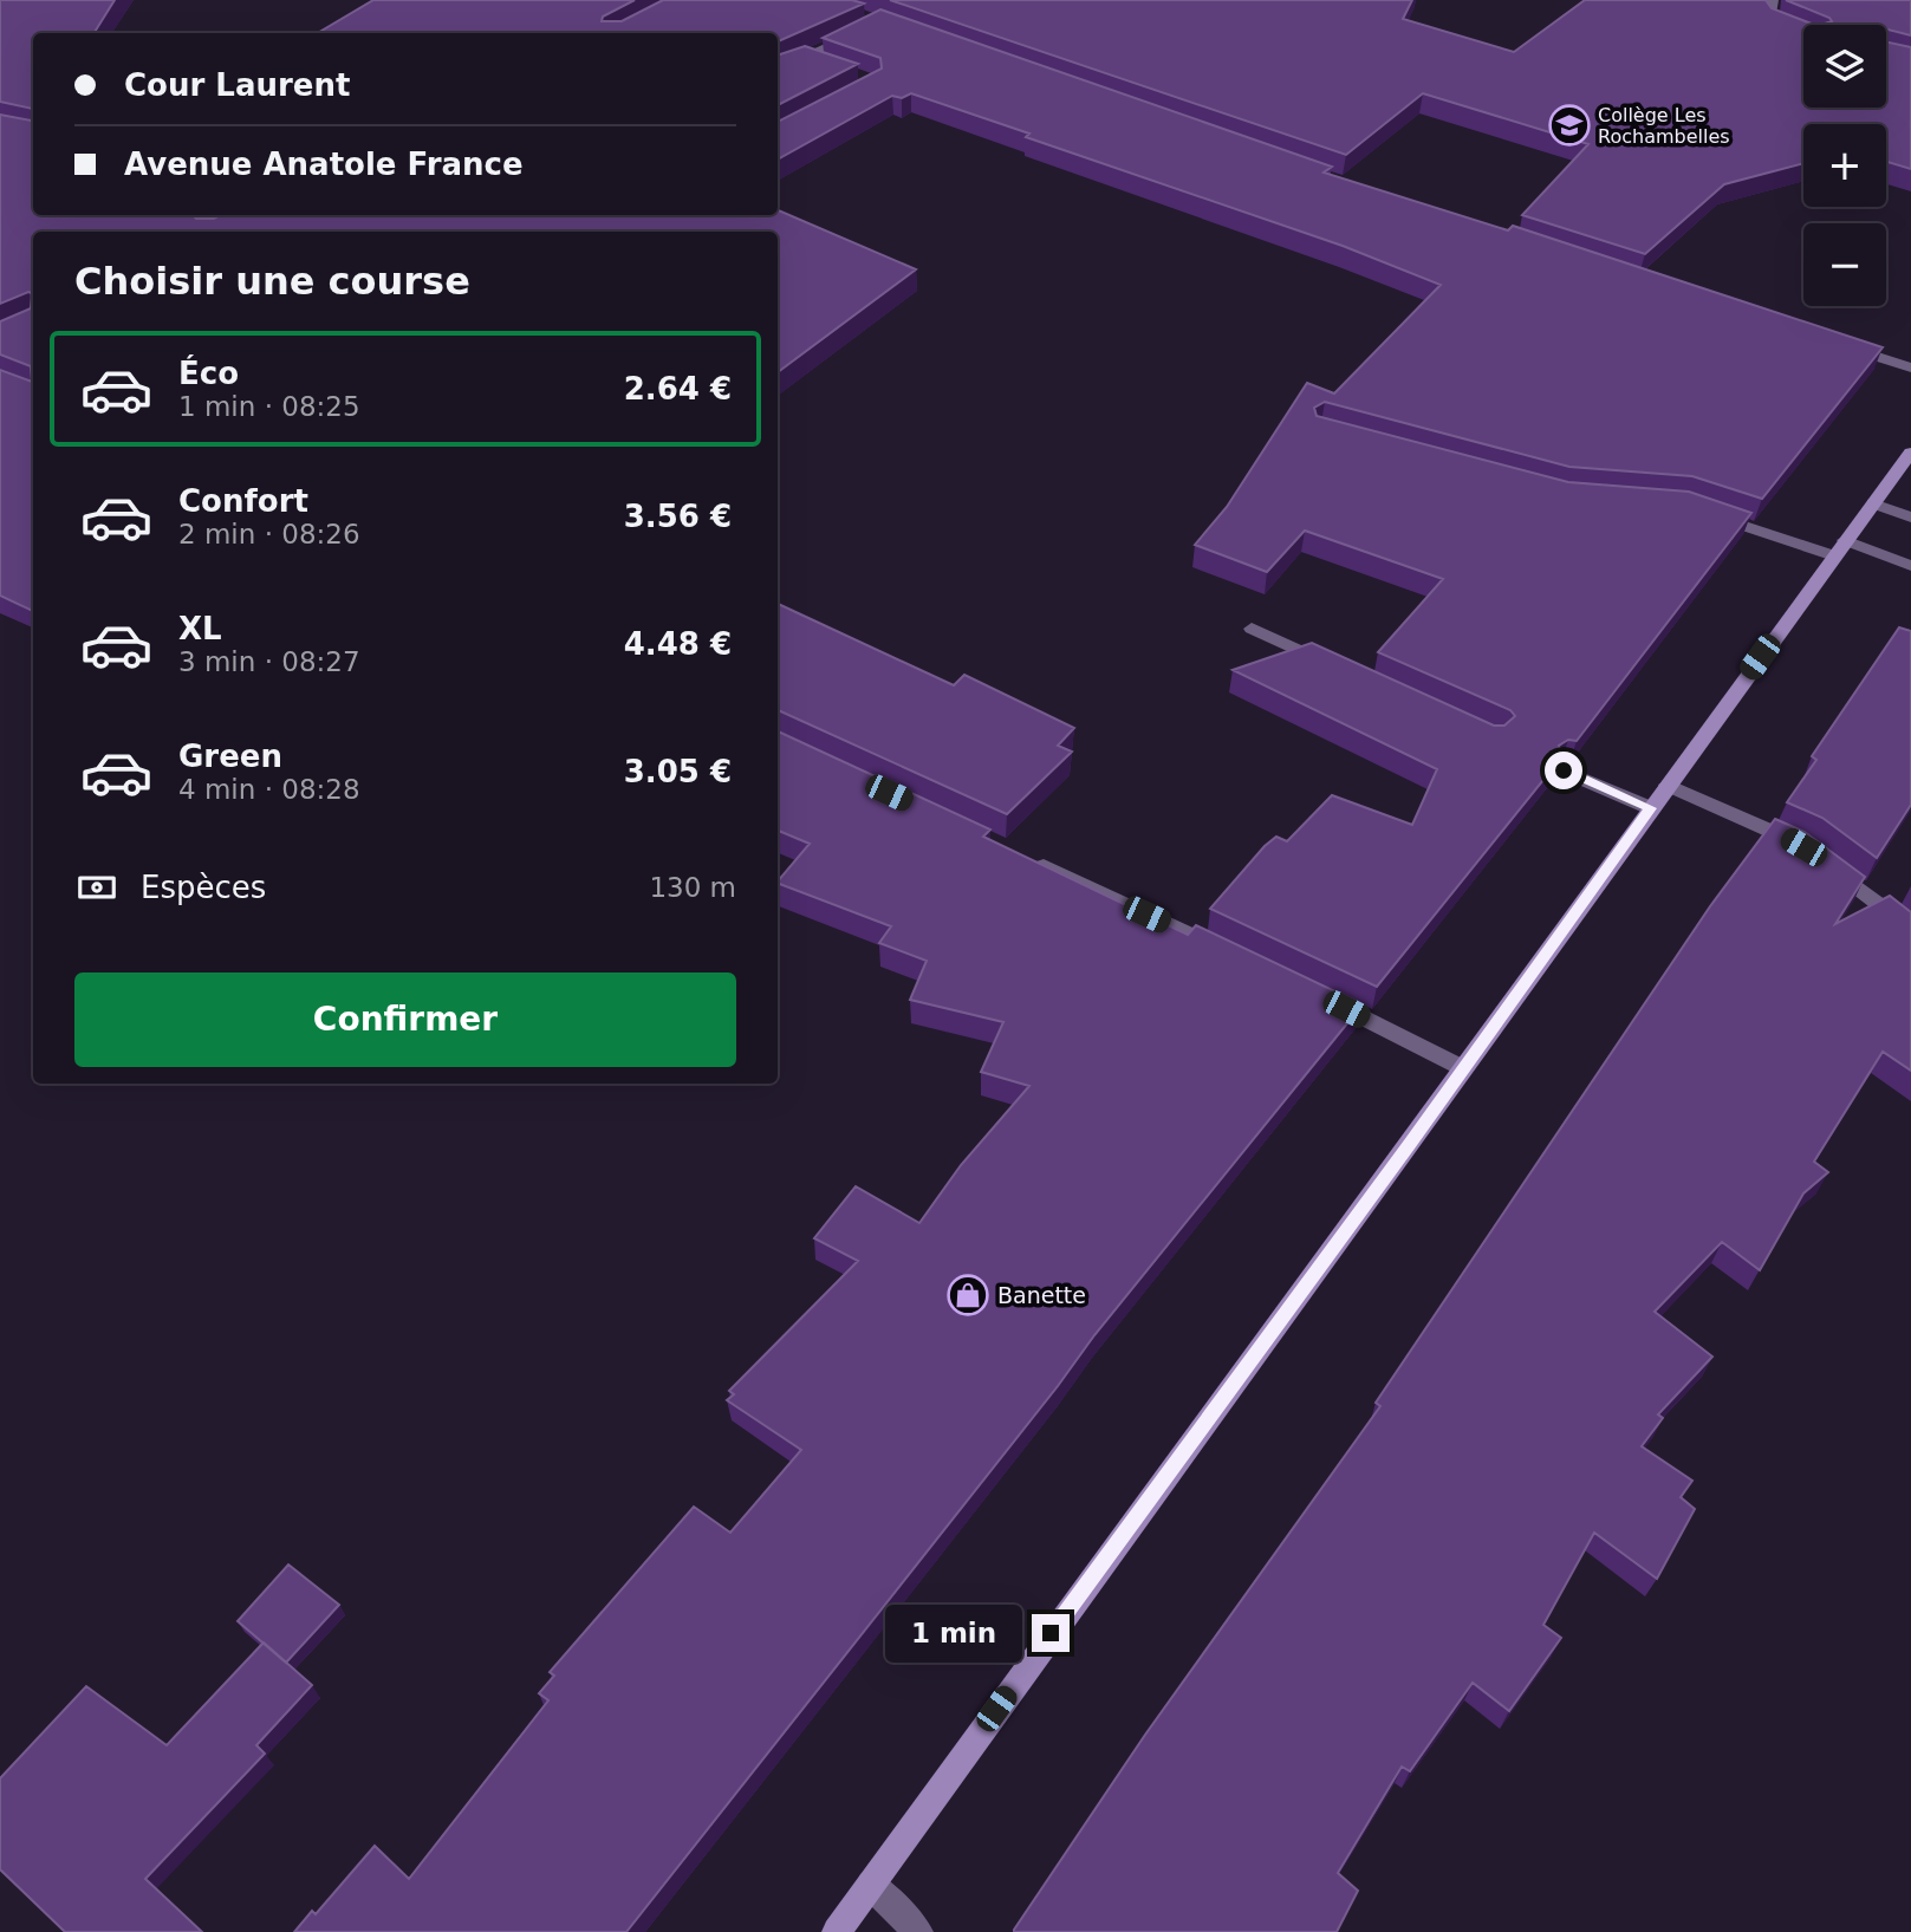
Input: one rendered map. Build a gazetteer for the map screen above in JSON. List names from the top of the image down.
{
  "places": {
    "school or university": ["Collège Les Rochambelles"],
    "shop": ["Banette"]
  },
  "page": {
    "map_buttons": ["+", "−"],
    "banner": ["Cour Laurent", "Avenue Anatole France"],
    "heading": "Choisir une course",
    "list": [
      {
        "name": "Éco",
        "note": "1 min · 08:25",
        "value": "2.64 €"
      },
      {
        "name": "Confort",
        "note": "2 min · 08:26",
        "value": "3.56 €"
      },
      {
        "name": "XL",
        "note": "3 min · 08:27",
        "value": "4.48 €"
      },
      {
        "name": "Green",
        "note": "4 min · 08:28",
        "value": "3.05 €"
      }
    ],
    "pay": ["Espèces", "130 m"],
    "buttons": "Confirmer",
    "bubble": "1 min"
  }
}
